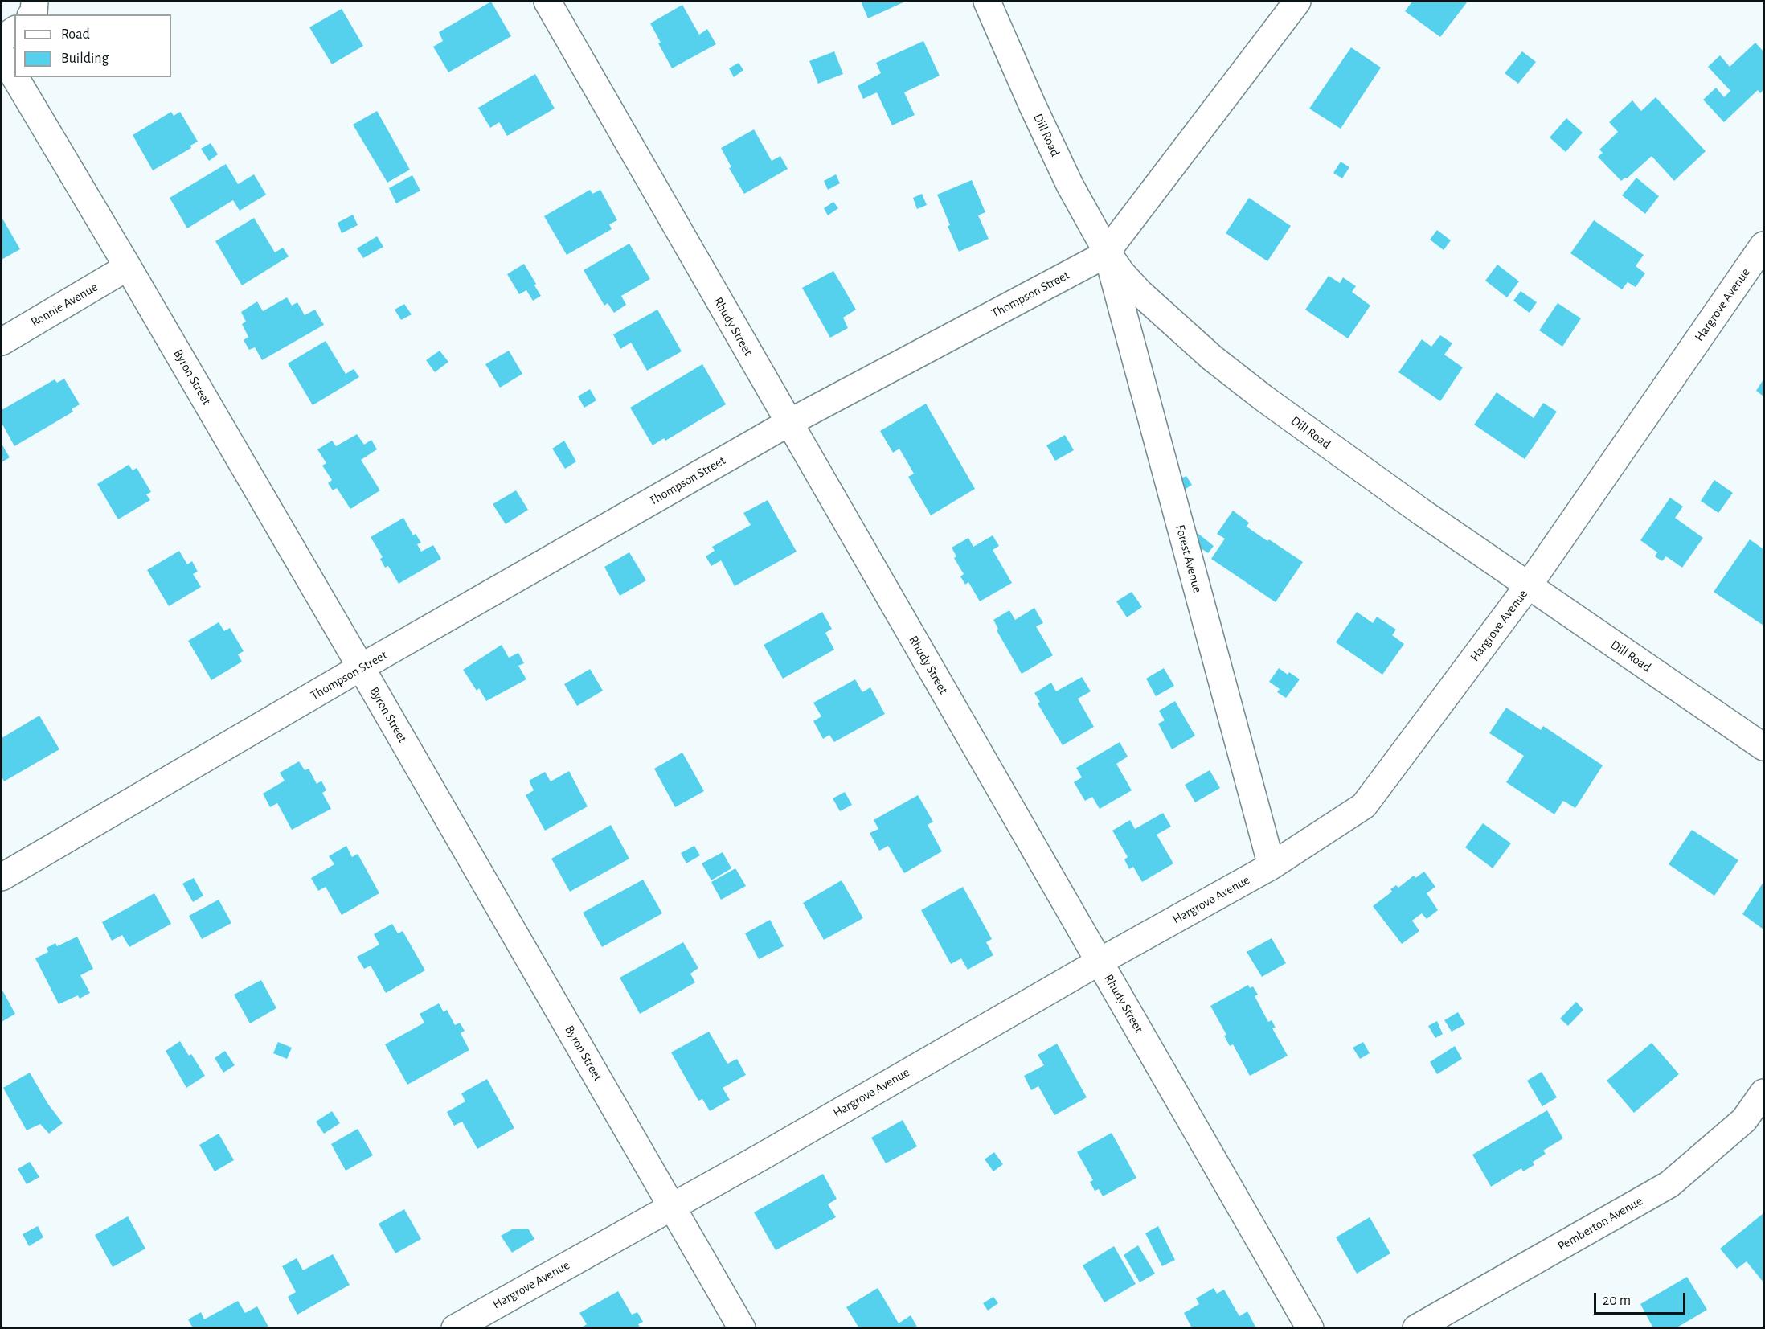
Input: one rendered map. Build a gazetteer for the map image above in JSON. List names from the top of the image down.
{
  "streets": {
    "street": [
      "Dill Road",
      "Thompson Street",
      "Ronnie Avenue",
      "Hargrove Avenue",
      "Rhudy Street",
      "Byron Street",
      "Forest Avenue",
      "Pemberton Avenue"
    ]
  },
  "crossings": [
    ["Dill Road", "Thompson Street"],
    ["Dill Road", "Hargrove Avenue"],
    ["Dill Road", "Forest Avenue"],
    ["Thompson Street", "Rhudy Street"],
    ["Thompson Street", "Byron Street"],
    ["Thompson Street", "Forest Avenue"],
    ["Ronnie Avenue", "Byron Street"],
    ["Hargrove Avenue", "Rhudy Street"],
    ["Hargrove Avenue", "Byron Street"],
    ["Hargrove Avenue", "Forest Avenue"]
  ],
  "legend": ["Road", "Building"],
  "scale_bar": "20 m"
}
